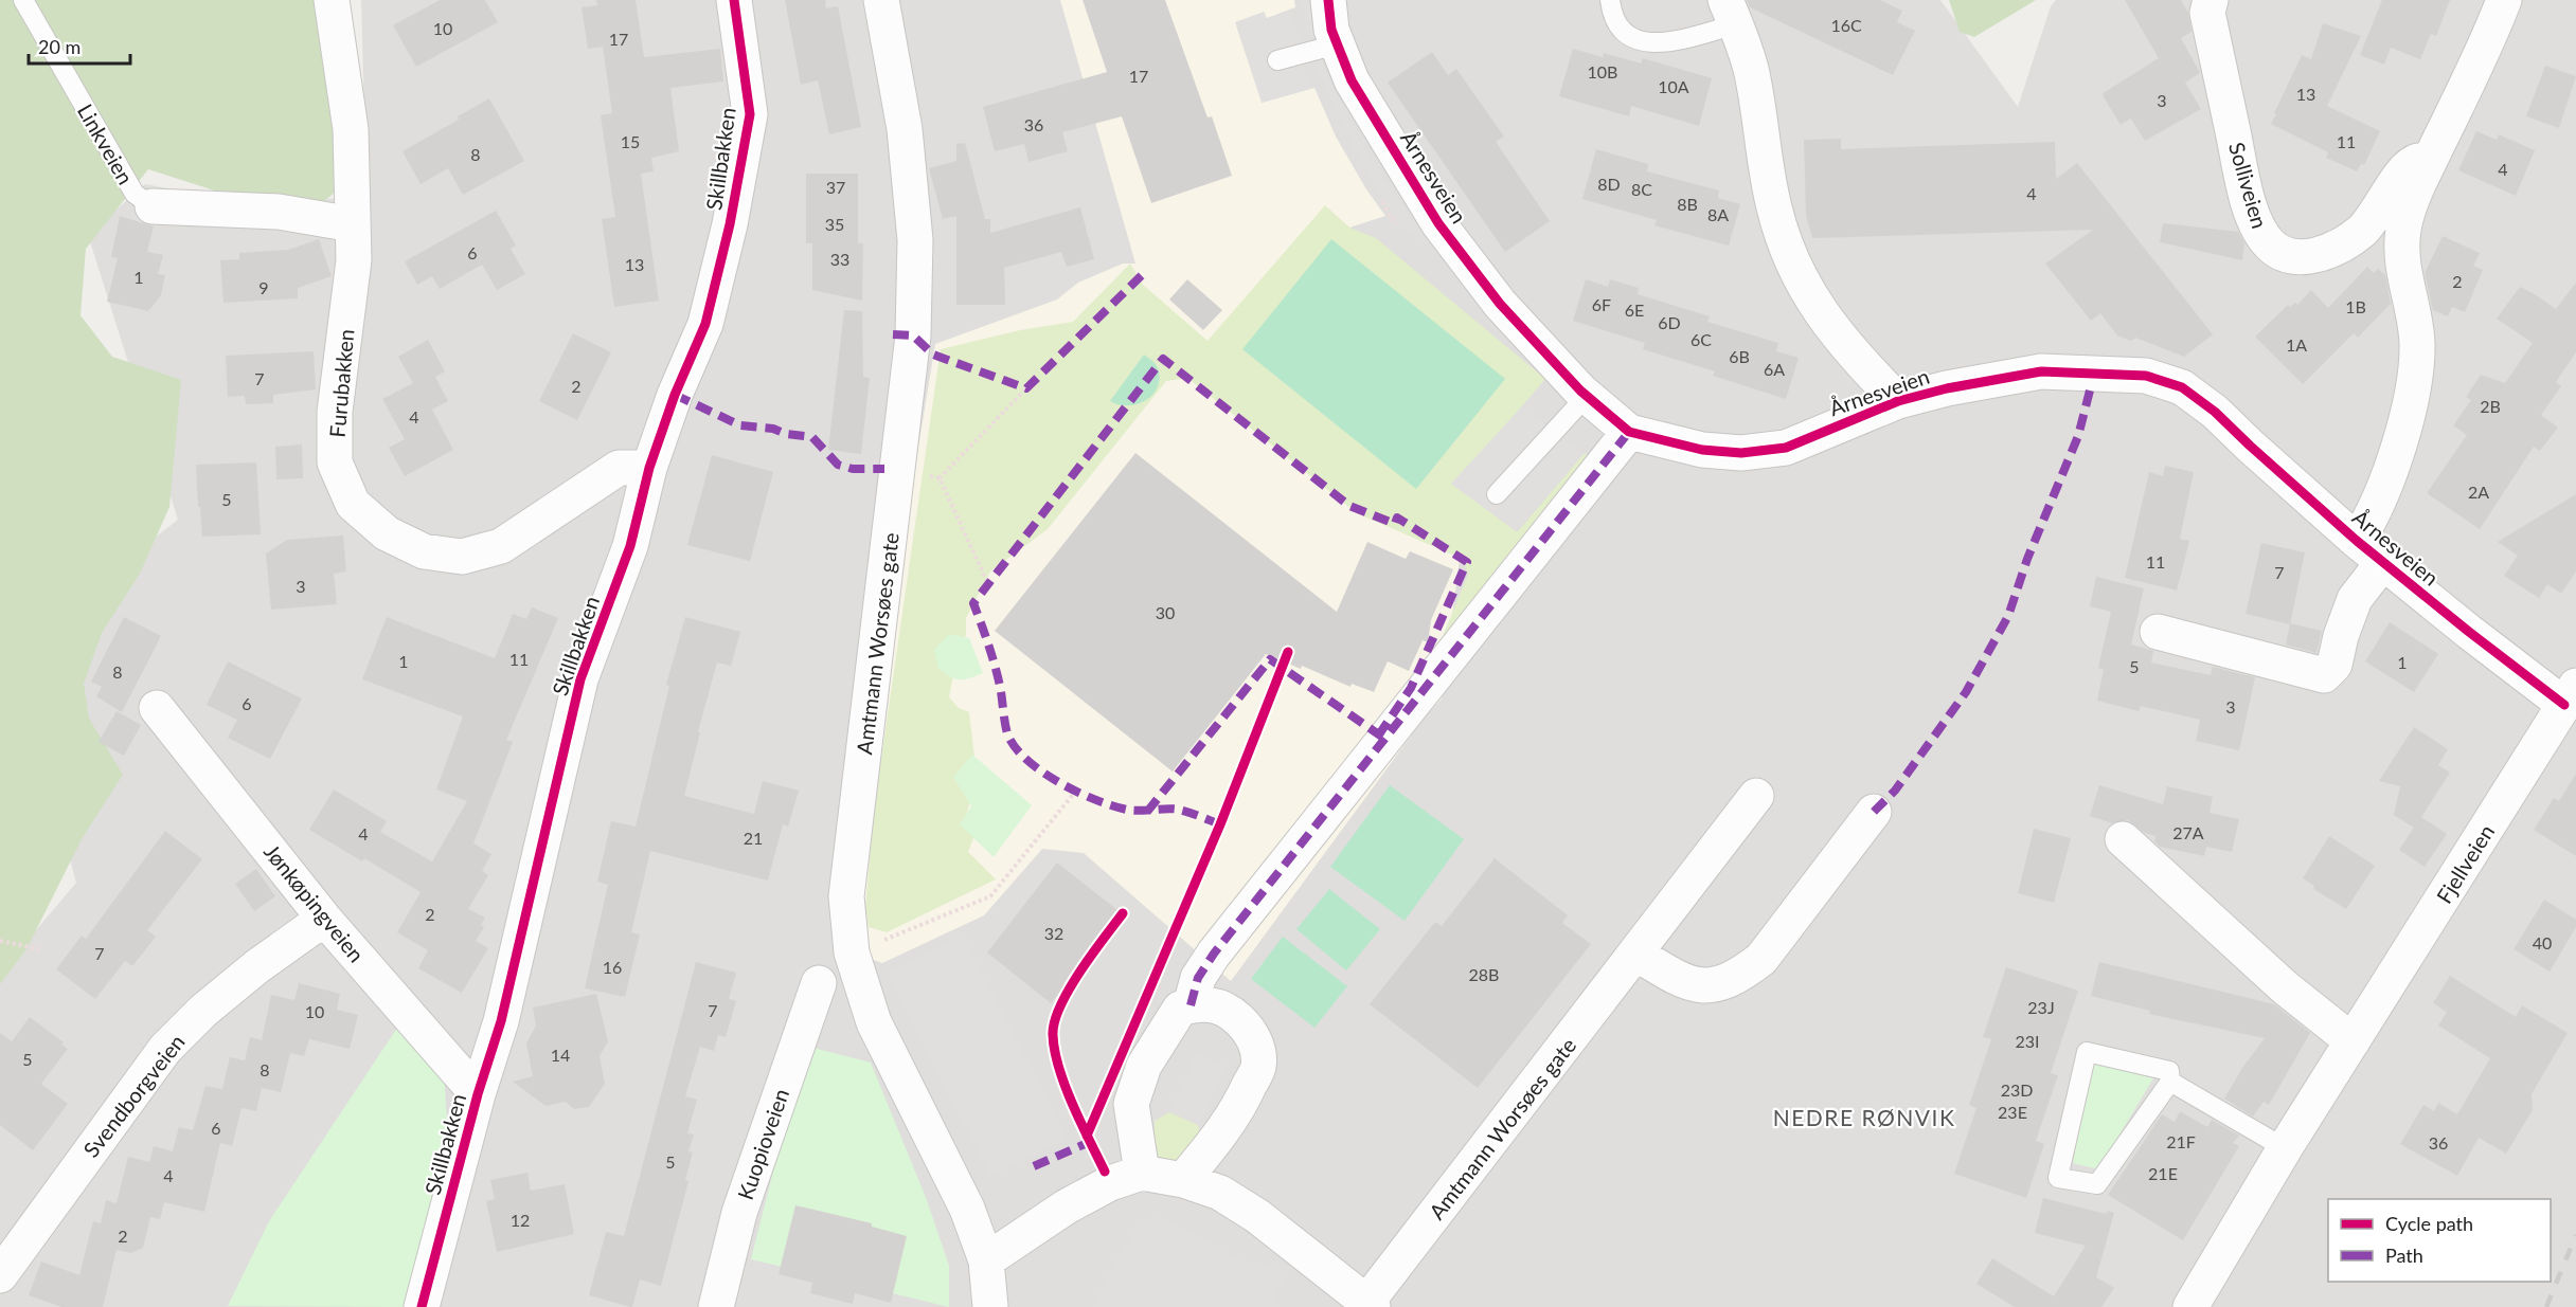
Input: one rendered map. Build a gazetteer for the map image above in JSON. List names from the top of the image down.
{
  "streets": {
    "street": [
      "Linkveien",
      "Skillbakken",
      "Årnesveien",
      "Solliveien",
      "Furubakken",
      "Amtmann Worsøes gate",
      "Fjellveien",
      "Jønkøpingveien",
      "Svendborgveien",
      "Kuopioveien"
    ]
  },
  "crossings": [
    ["Linkveien", "Furubakken"],
    ["Skillbakken", "Furubakken"],
    ["Skillbakken", "Jønkøpingveien"],
    ["Årnesveien", "Fjellveien"],
    ["Jønkøpingveien", "Svendborgveien"]
  ],
  "districts": ["NEDRE RØNVIK"],
  "house_numbers": [
    "16C",
    "10",
    "17",
    "10B",
    "17",
    "10A",
    "13",
    "3",
    "36",
    "15",
    "11",
    "8",
    "4",
    "8D",
    "37",
    "8C",
    "4",
    "8B",
    "8A",
    "35",
    "6",
    "33",
    "13",
    "1",
    "2",
    "9",
    "6F",
    "1B",
    "6E",
    "6D",
    "6C",
    "1A",
    "6B",
    "6A",
    "7",
    "2",
    "2B",
    "4",
    "2A",
    "5",
    "11",
    "7",
    "3",
    "30",
    "11",
    "1",
    "1",
    "5",
    "8",
    "6",
    "3",
    "27A",
    "4",
    "21",
    "2",
    "32",
    "40",
    "7",
    "16",
    "28B",
    "23J",
    "7",
    "10",
    "23I",
    "14",
    "5",
    "8",
    "23D",
    "23E",
    "6",
    "21F",
    "36",
    "5",
    "21E",
    "4",
    "12",
    "2"
  ],
  "legend": ["Cycle path", "Path"],
  "scale_bar": "20 m"
}
